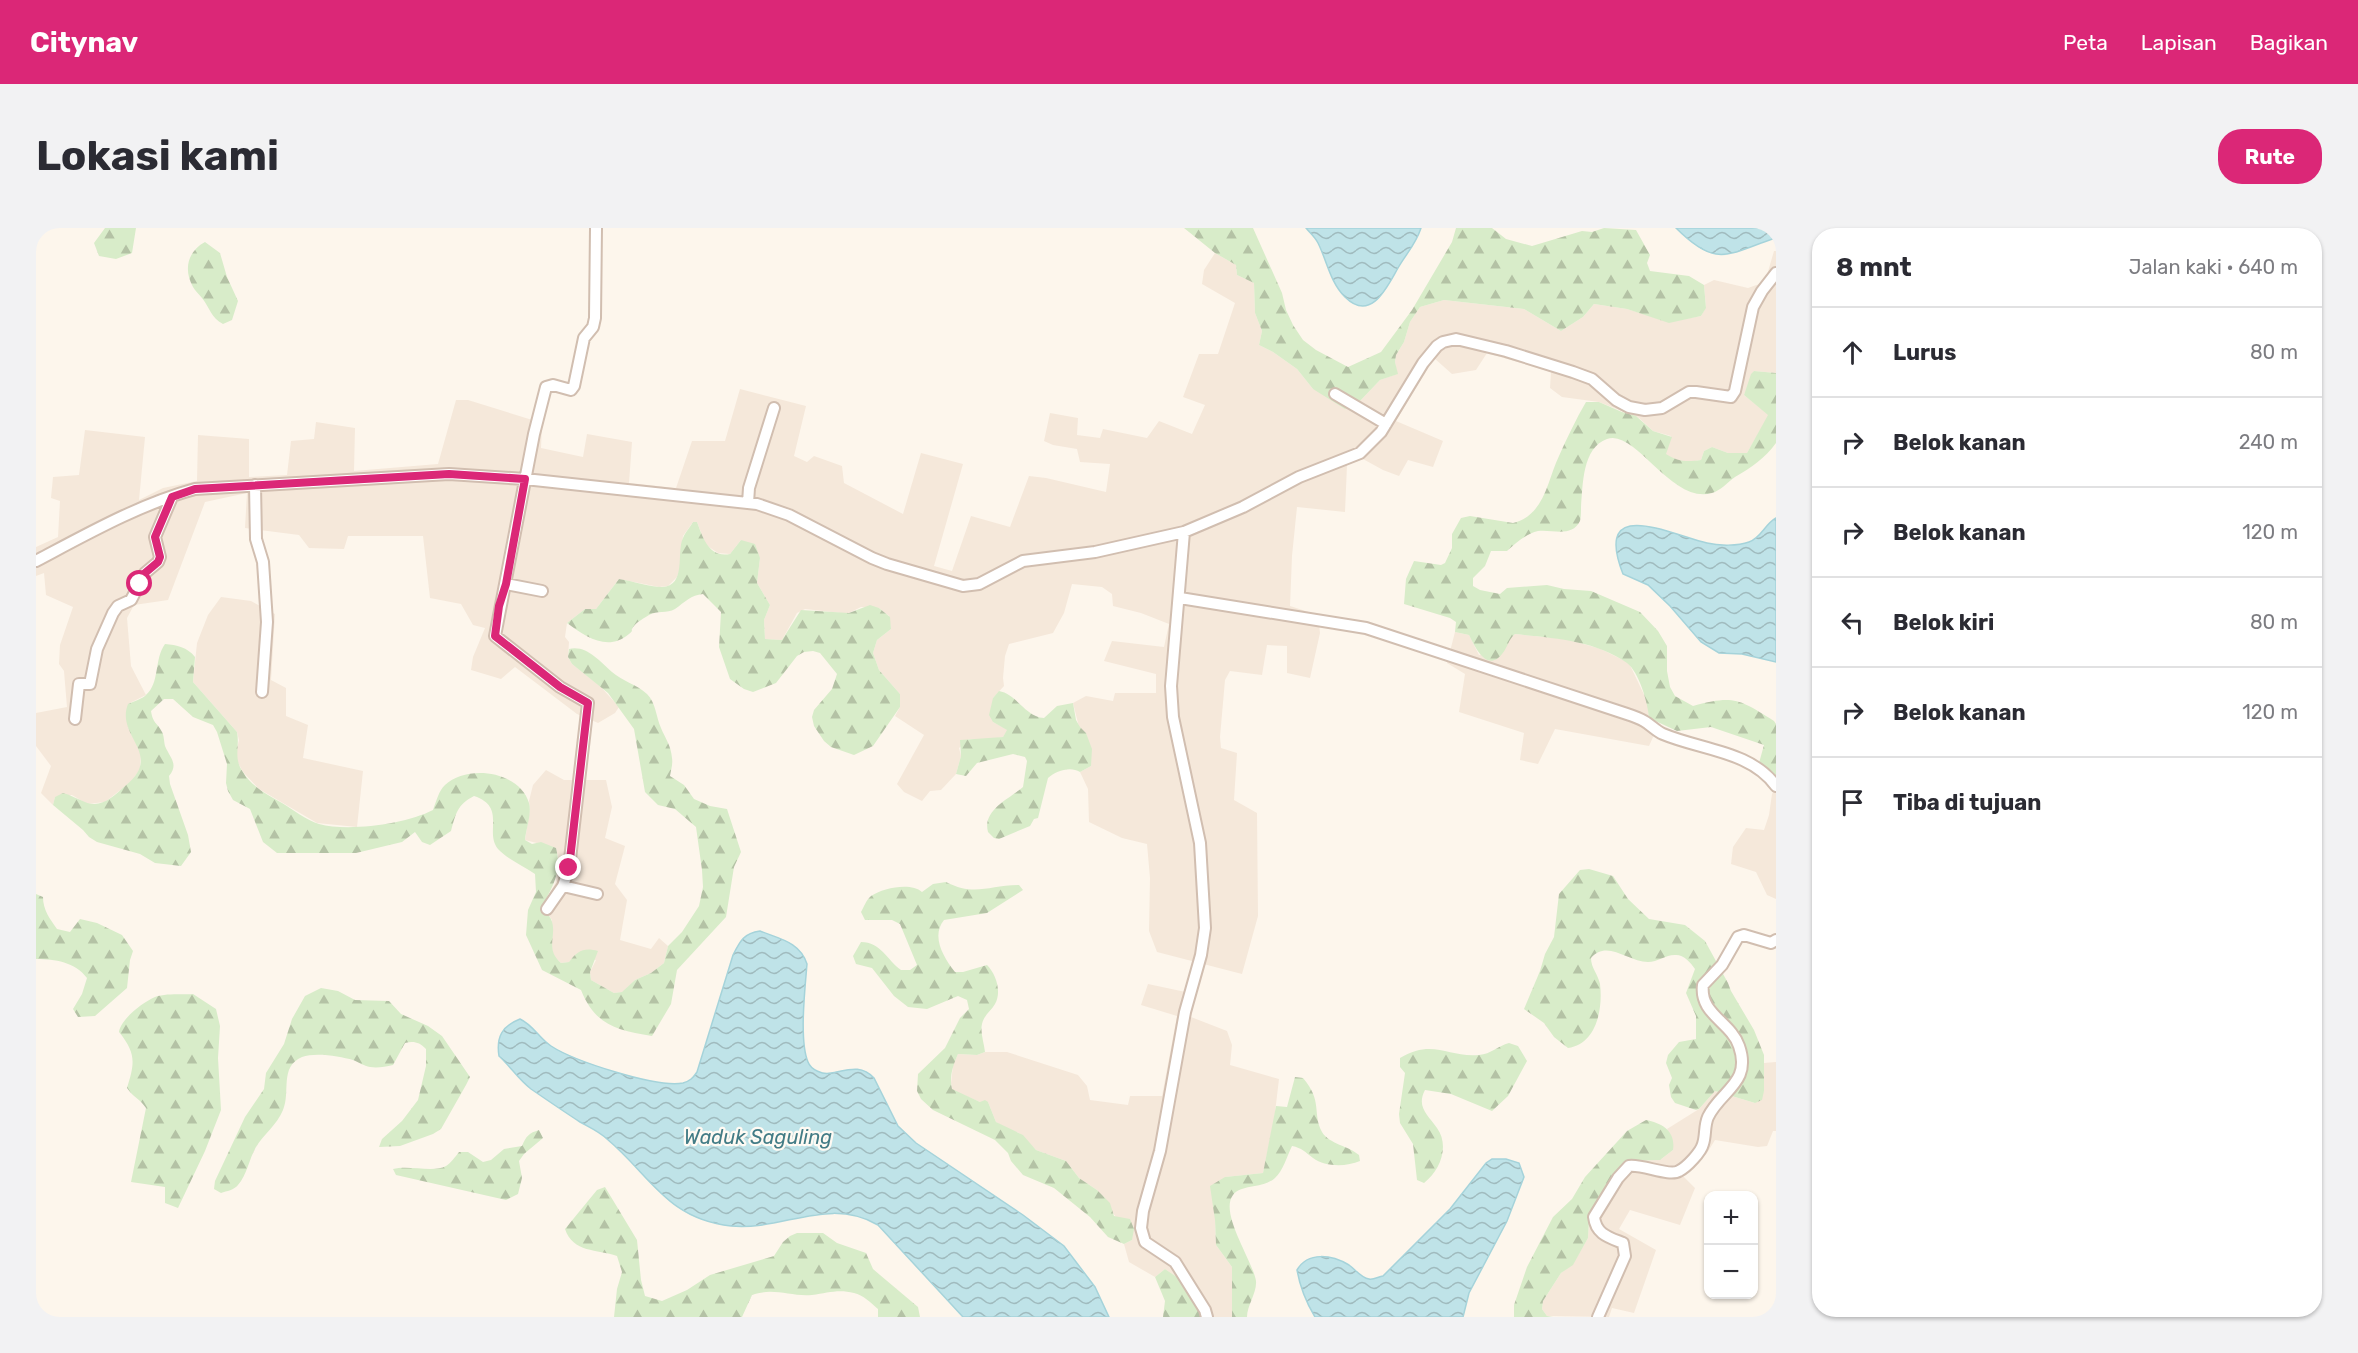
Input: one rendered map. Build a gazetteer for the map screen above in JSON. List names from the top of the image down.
{
  "water": ["Waduk Saguling"],
  "page": {
    "header": "Citynav",
    "nav": ["Peta", "Lapisan", "Bagikan"],
    "buttons": "Rute",
    "title": "Lokasi kami",
    "heading": ["8 mnt", "Jalan kaki · 640 m"],
    "list": [
      ["Lurus", "80 m"],
      ["Belok kanan", "240 m"],
      ["Belok kanan", "120 m"],
      ["Belok kiri", "80 m"],
      ["Belok kanan", "120 m"],
      "Tiba di tujuan"
    ],
    "map_buttons": ["+", "−"]
  }
}
